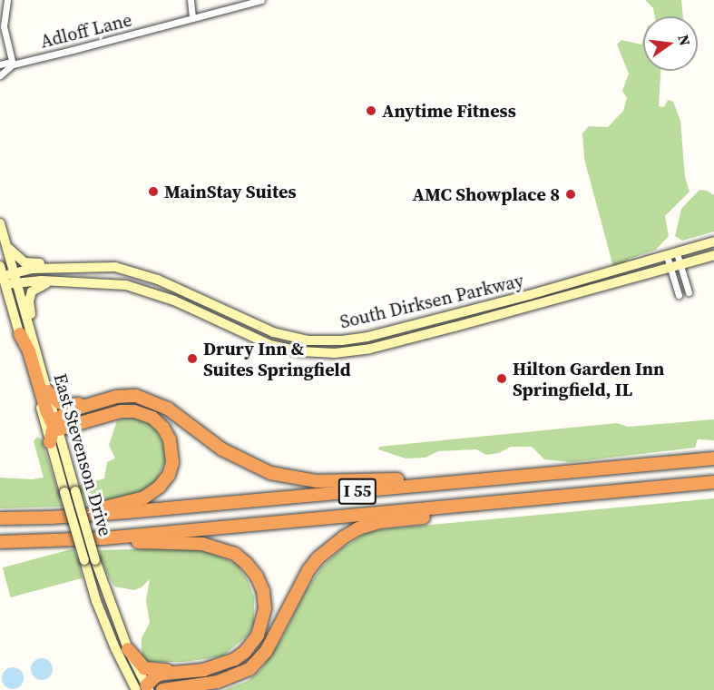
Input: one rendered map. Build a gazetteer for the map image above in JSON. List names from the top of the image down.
{
  "streets": {
    "highway": ["I 55"],
    "main road": ["South Dirksen Parkway", "East Stevenson Drive"],
    "street": ["Adloff Lane"]
  },
  "crossings": [
    ["South Dirksen Parkway", "East Stevenson Drive"]
  ],
  "places": [
    "Anytime Fitness",
    "MainStay Suites",
    "AMC Showplace 8",
    "Drury Inn & Suites Springfield",
    "Hilton Garden Inn Springfield, IL"
  ],
  "north": "right"
}
